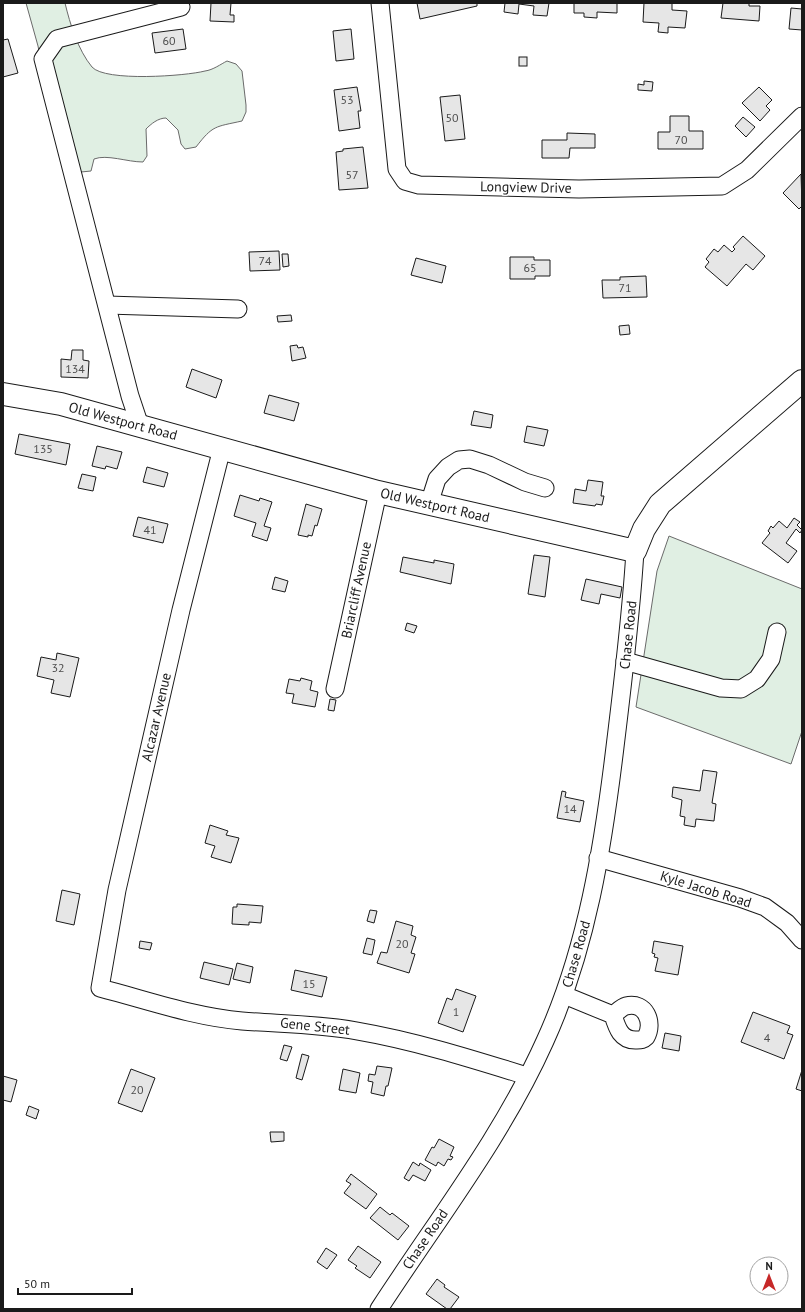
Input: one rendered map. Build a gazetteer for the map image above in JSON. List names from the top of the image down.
{
  "streets": {
    "main road": ["Old Westport Road"],
    "street": [
      "Longview Drive",
      "Briarcliff Avenue",
      "Chase Road",
      "Alcazar Avenue",
      "Kyle Jacob Road",
      "Gene Street"
    ]
  },
  "crossings": [
    ["Old Westport Road", "Briarcliff Avenue"],
    ["Old Westport Road", "Chase Road"],
    ["Old Westport Road", "Alcazar Avenue"],
    ["Chase Road", "Kyle Jacob Road"],
    ["Chase Road", "Gene Street"],
    ["Alcazar Avenue", "Gene Street"]
  ],
  "house_numbers": [
    "60",
    "53",
    "50",
    "70",
    "57",
    "74",
    "65",
    "71",
    "134",
    "135",
    "41",
    "32",
    "14",
    "20",
    "15",
    "1",
    "4",
    "20"
  ],
  "scale_bar": "50 m",
  "north": "top"
}
